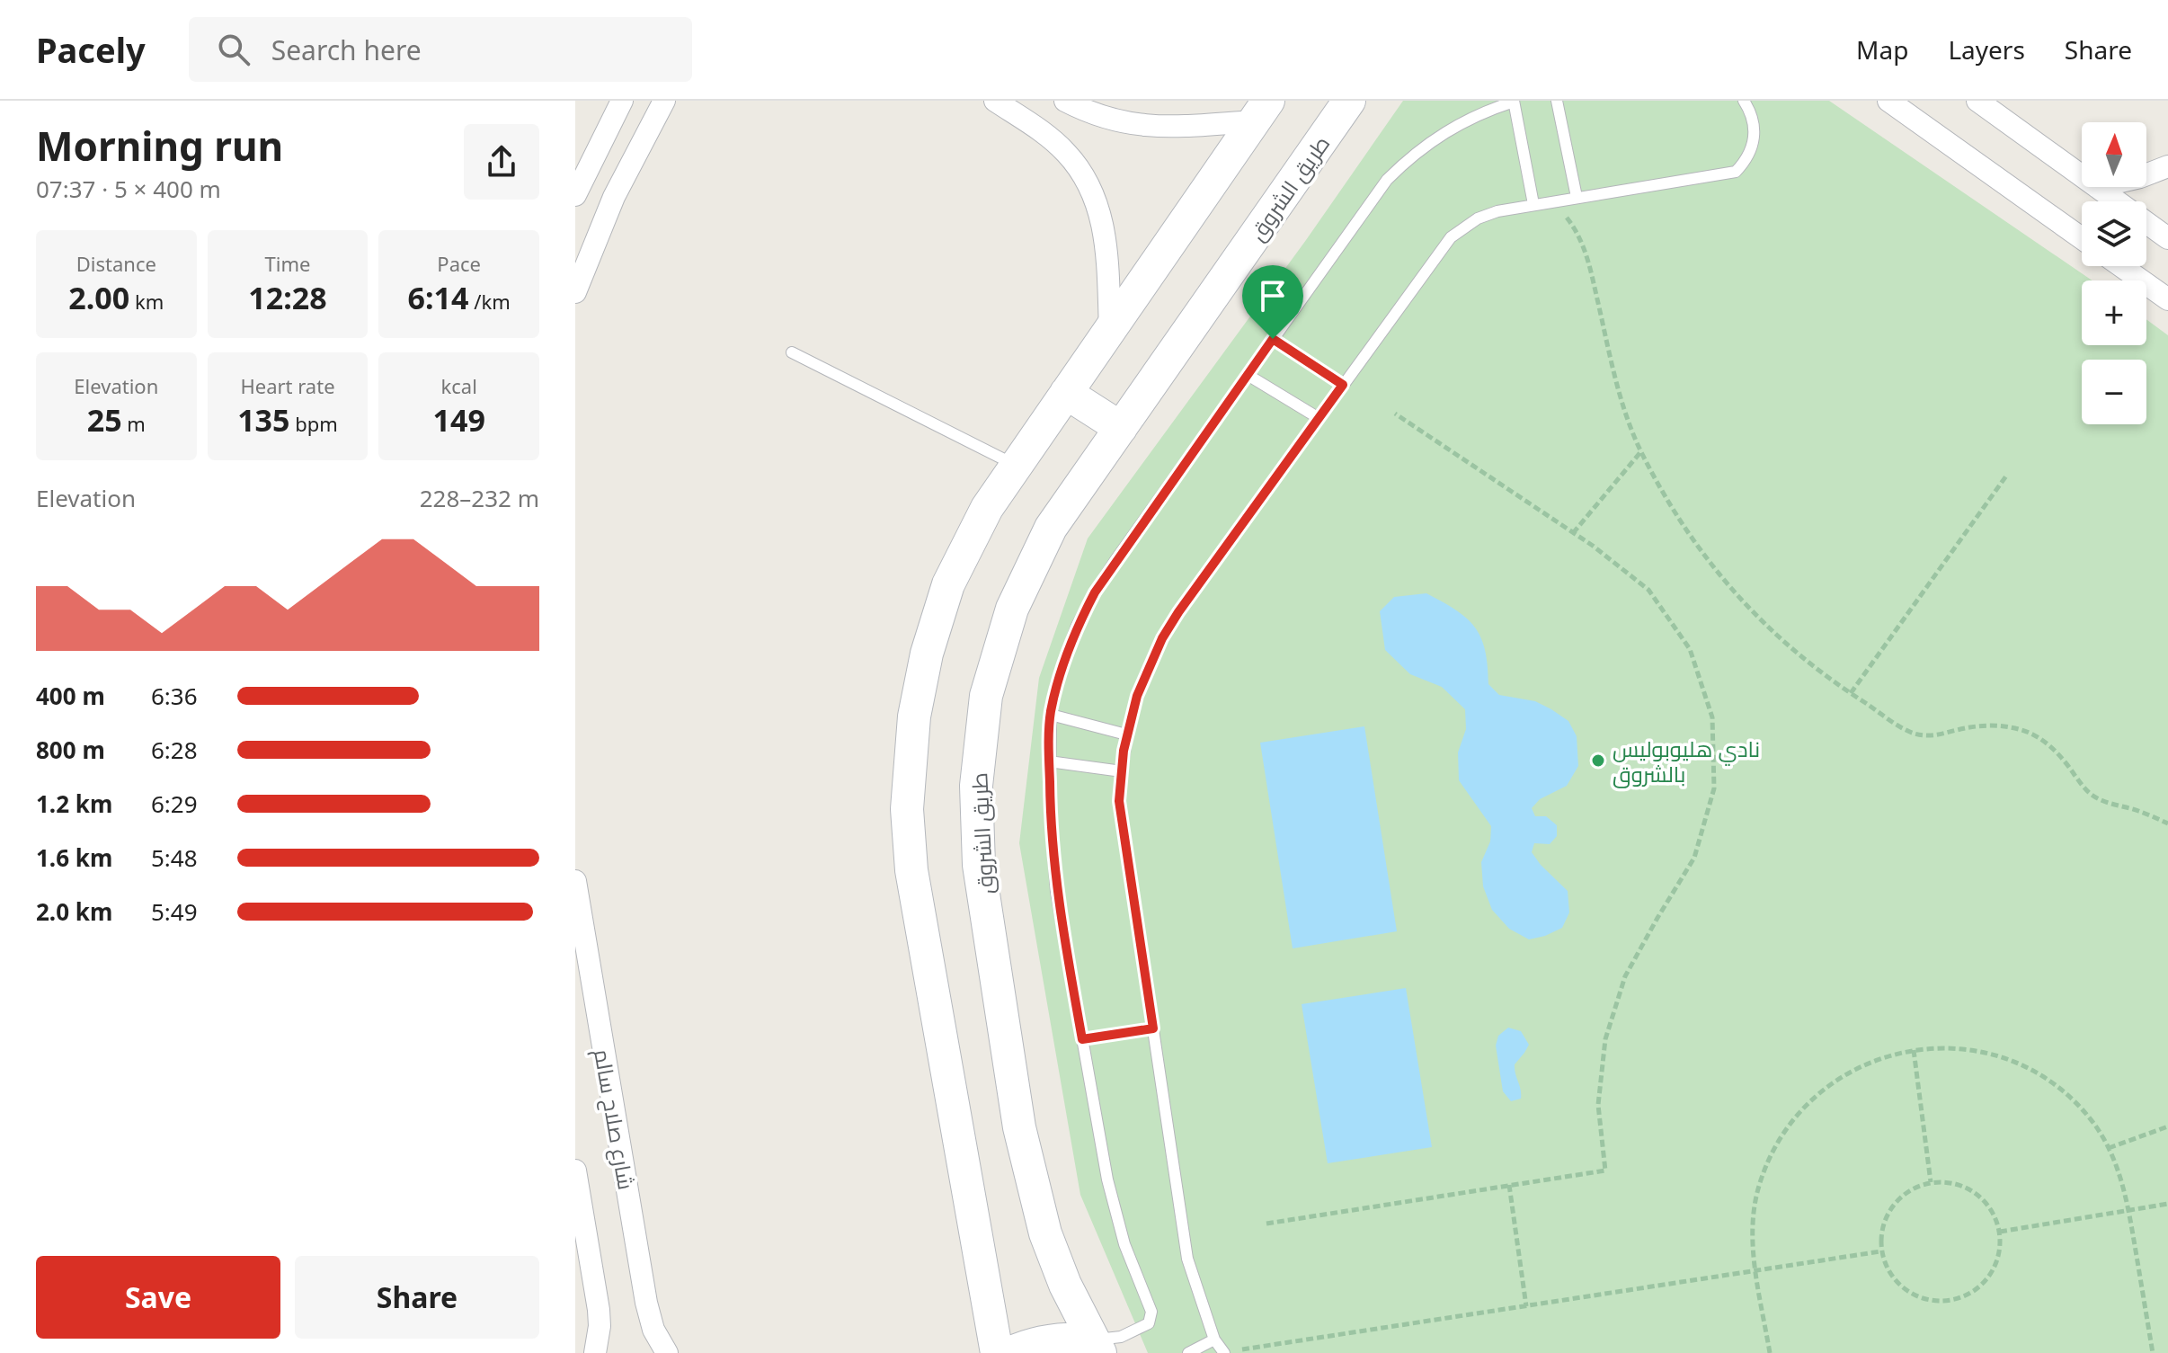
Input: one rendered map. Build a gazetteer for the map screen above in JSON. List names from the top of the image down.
{
  "streets": {
    "street": ["طريق الشروق", "شارع صلاح سالم"]
  },
  "places": ["نادي هليوبوليس بالشروق"],
  "north": "top",
  "page": {
    "header": "Pacely",
    "search": "Search here",
    "nav": ["Map", "Layers", "Share"],
    "heading": ["Morning run", "07:37 · 5 × 400 m"],
    "map_buttons": ["+", "−"],
    "stats": [
      ["Distance", "2.00 km"],
      ["Time", "12:28"],
      ["Pace", "6:14 /km"],
      ["Elevation", "25 m"],
      ["Heart rate", "135 bpm"],
      ["kcal", "149"]
    ],
    "chart": ["Elevation", "228–232 m"],
    "list": [
      {
        "name": "400 m",
        "note": "6:36"
      },
      {
        "name": "800 m",
        "note": "6:28"
      },
      {
        "name": "1.2 km",
        "note": "6:29"
      },
      {
        "name": "1.6 km",
        "note": "5:48"
      },
      {
        "name": "2.0 km",
        "note": "5:49"
      }
    ],
    "buttons": ["Save", "Share"]
  }
}
